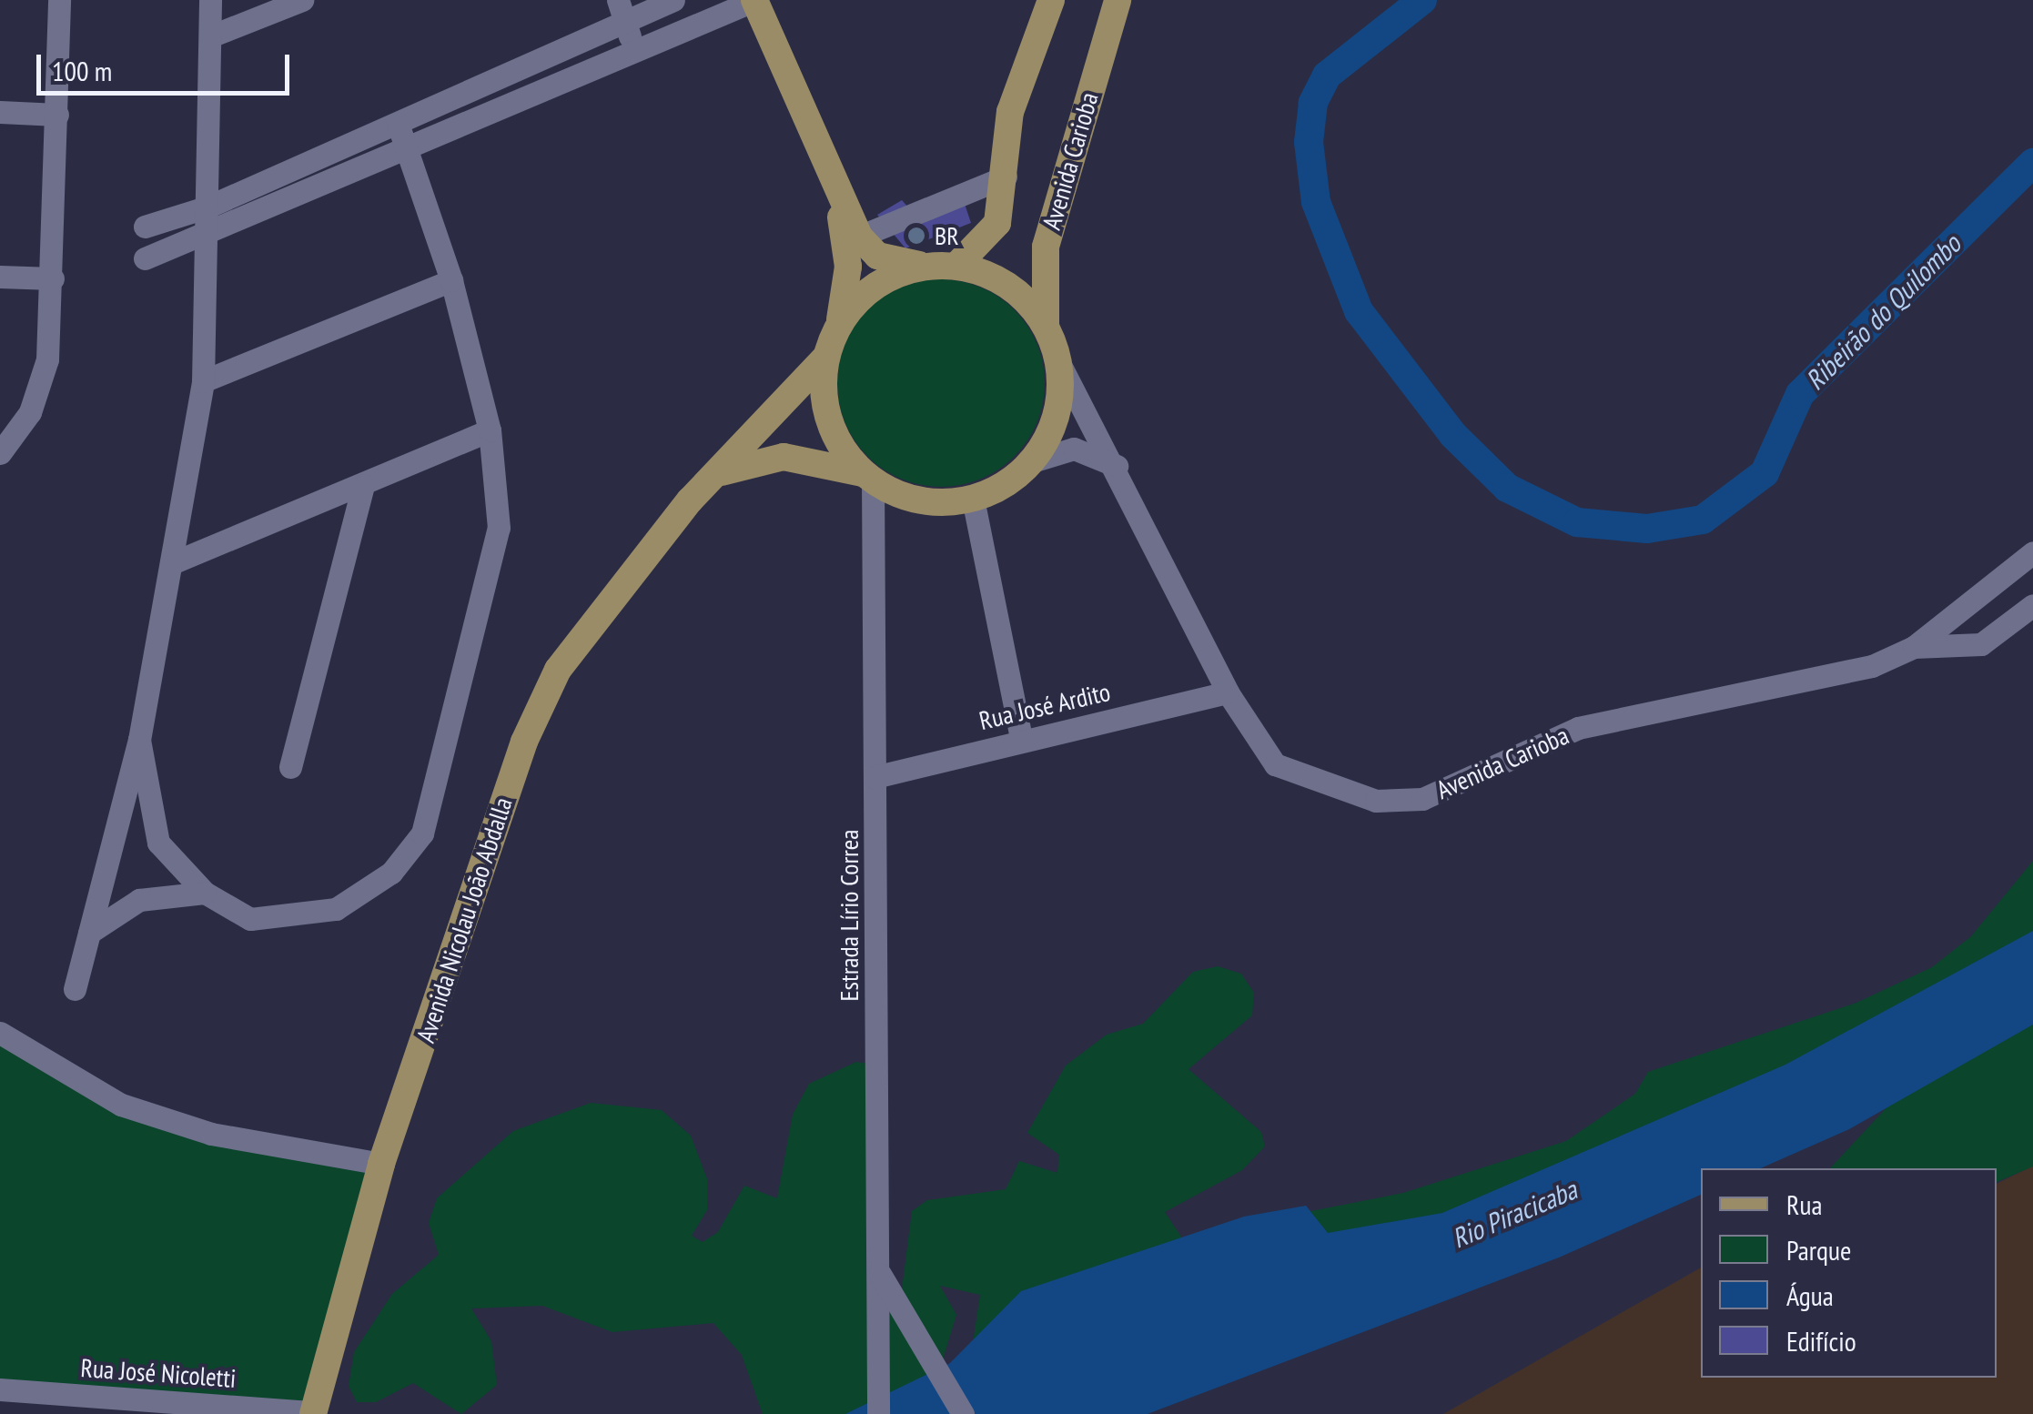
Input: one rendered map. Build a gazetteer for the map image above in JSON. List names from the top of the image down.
{
  "streets": {
    "main road": ["Avenida Carioba", "Avenida Nicolau João Abdalla"],
    "street": ["Rua José Ardito", "Estrada Lírio Correa", "Rua José Nicoletti"]
  },
  "crossings": [
    ["Avenida Carioba", "Rua José Ardito"],
    ["Avenida Carioba", "Estrada Lírio Correa"],
    ["Avenida Carioba", "Avenida Nicolau João Abdalla"],
    ["Rua José Ardito", "Estrada Lírio Correa"],
    ["Estrada Lírio Correa", "Avenida Nicolau João Abdalla"],
    ["Avenida Nicolau João Abdalla", "Rua José Nicoletti"]
  ],
  "water": ["Ribeirão do Quilombo", "Rio Piracicaba"],
  "places": ["BR"],
  "legend": [
    "Rua",
    "Parque",
    "Água",
    "Edifício"
  ],
  "scale_bar": "100 m"
}
